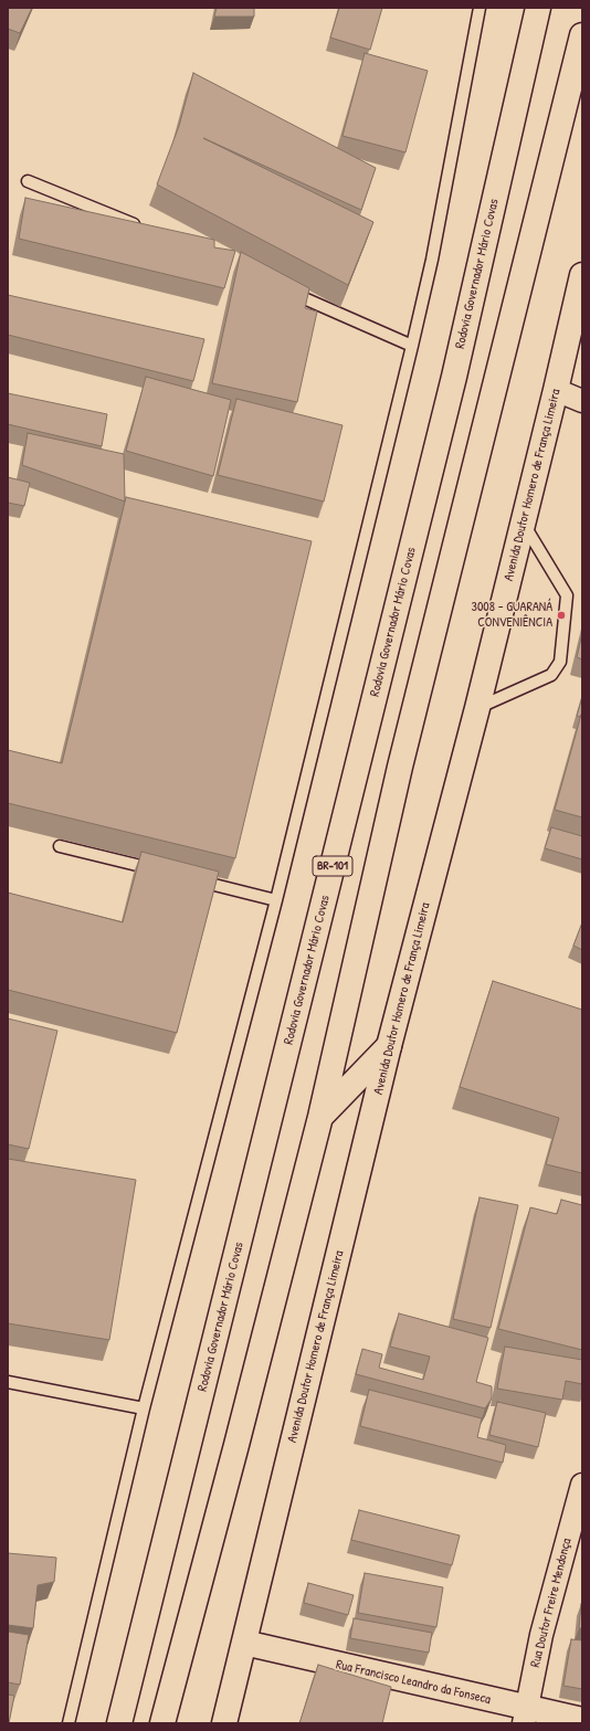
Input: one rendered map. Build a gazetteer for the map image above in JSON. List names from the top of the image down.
{
  "streets": {
    "main road": [
      "Rodovia Governador Mário Covas",
      "Avenida Doutor Homero de França Limeira",
      "BR-101",
      "Rua Francisco Leandro da Fonseca"
    ],
    "street": ["Rua Doutor Freire Mendonça"]
  },
  "crossings": [
    ["Avenida Doutor Homero de França Limeira", "Rua Francisco Leandro da Fonseca"],
    ["Rua Doutor Freire Mendonça", "Rua Francisco Leandro da Fonseca"]
  ],
  "places": ["3008 - GUARANÁ CONVENIÊNCIA"]
}
